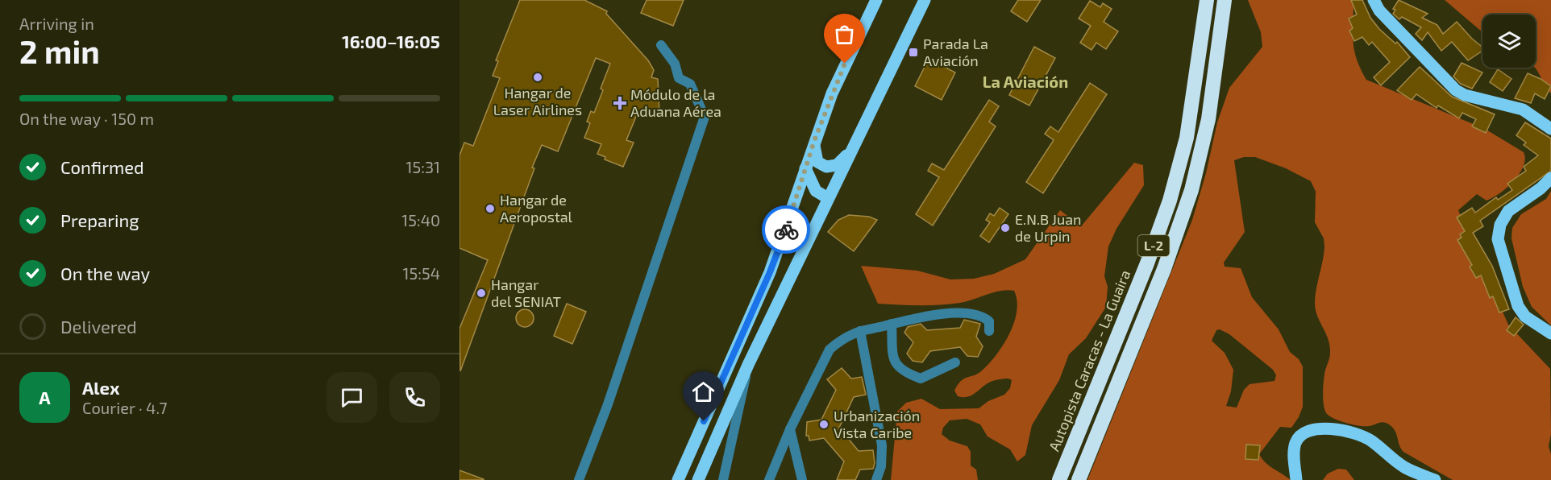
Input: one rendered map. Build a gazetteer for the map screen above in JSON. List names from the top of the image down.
{
  "streets": {
    "highway": ["L-2", "Autopista Caracas - La Guaira"]
  },
  "districts": ["La Aviación"],
  "places": {
    "transit": ["Parada La Aviación"],
    "other": [
      "Hangar de Laser Airlines",
      "Hangar de Aeropostal",
      "E.N.B Juan de Urpin",
      "Hangar del SENIAT",
      "Urbanización Vista Caribe"
    ],
    "health": ["Módulo de la Aduana Aérea"]
  },
  "page": {
    "heading": ["2 min", "Arriving in", "16:00–16:05"],
    "panel": ["Alex", "Courier · 4.7"],
    "bar": "On the way · 150 m",
    "list": [
      ["Confirmed", "15:31"],
      ["Preparing", "15:40"],
      ["On the way", "15:54"],
      "Delivered"
    ],
    "round": "A"
  }
}
